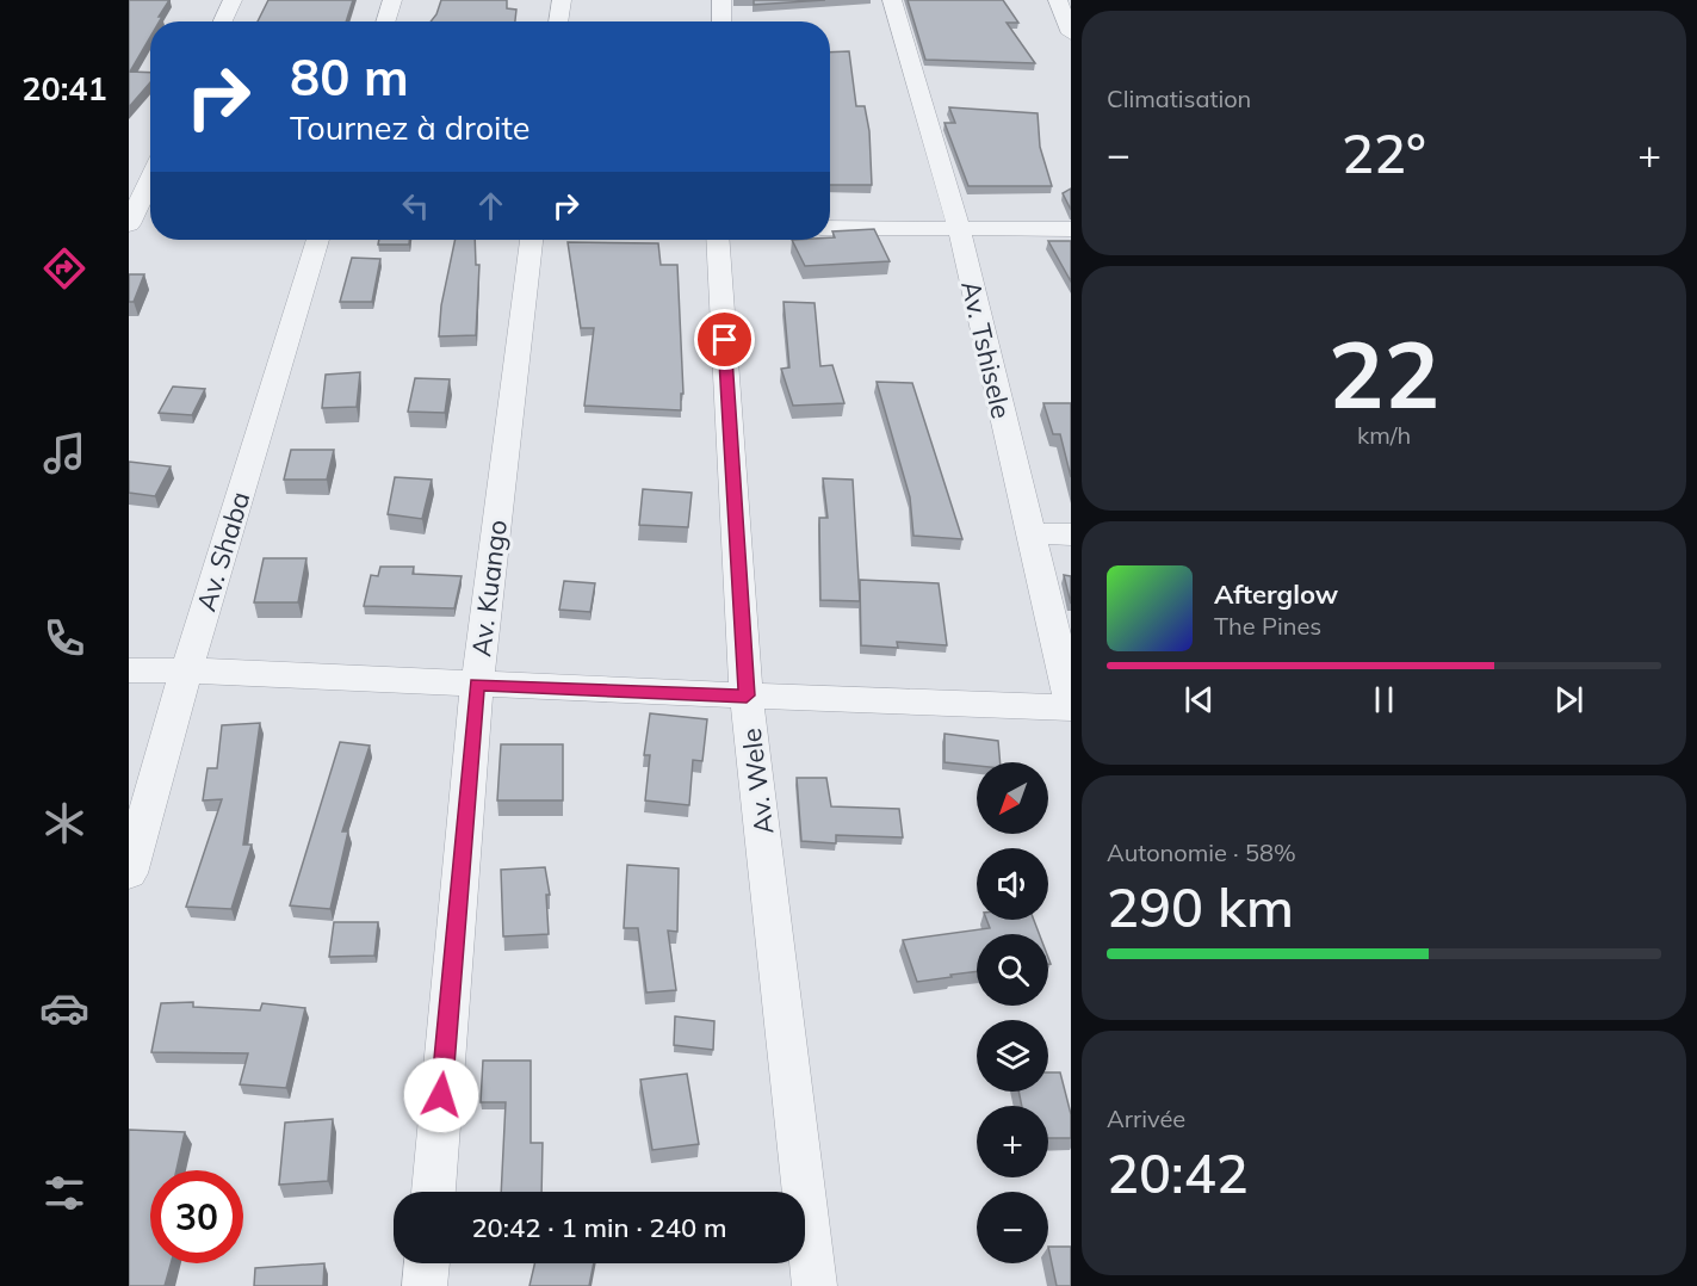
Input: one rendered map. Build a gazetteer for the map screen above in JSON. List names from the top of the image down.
{
  "streets": {
    "street": [
      "Av. Tshisele",
      "Av. Shaba",
      "Av. Kuango",
      "Av. Wele"
    ]
  },
  "north": "bottom left",
  "page": {
    "tabs": "20:41",
    "tile": [
      "Climatisation",
      ["22", "km/h"],
      ["Autonomie · 58%", "290 km"],
      ["Arrivée", "20:42"]
    ],
    "turn": ["80 m", "Tournez à droite"],
    "heat": ["−", "22°", "+"],
    "song": ["Afterglow", "The Pines"],
    "map_buttons": ["+", "−"],
    "limit": "30",
    "trip": "20:42 · 1 min · 240 m"
  }
}
